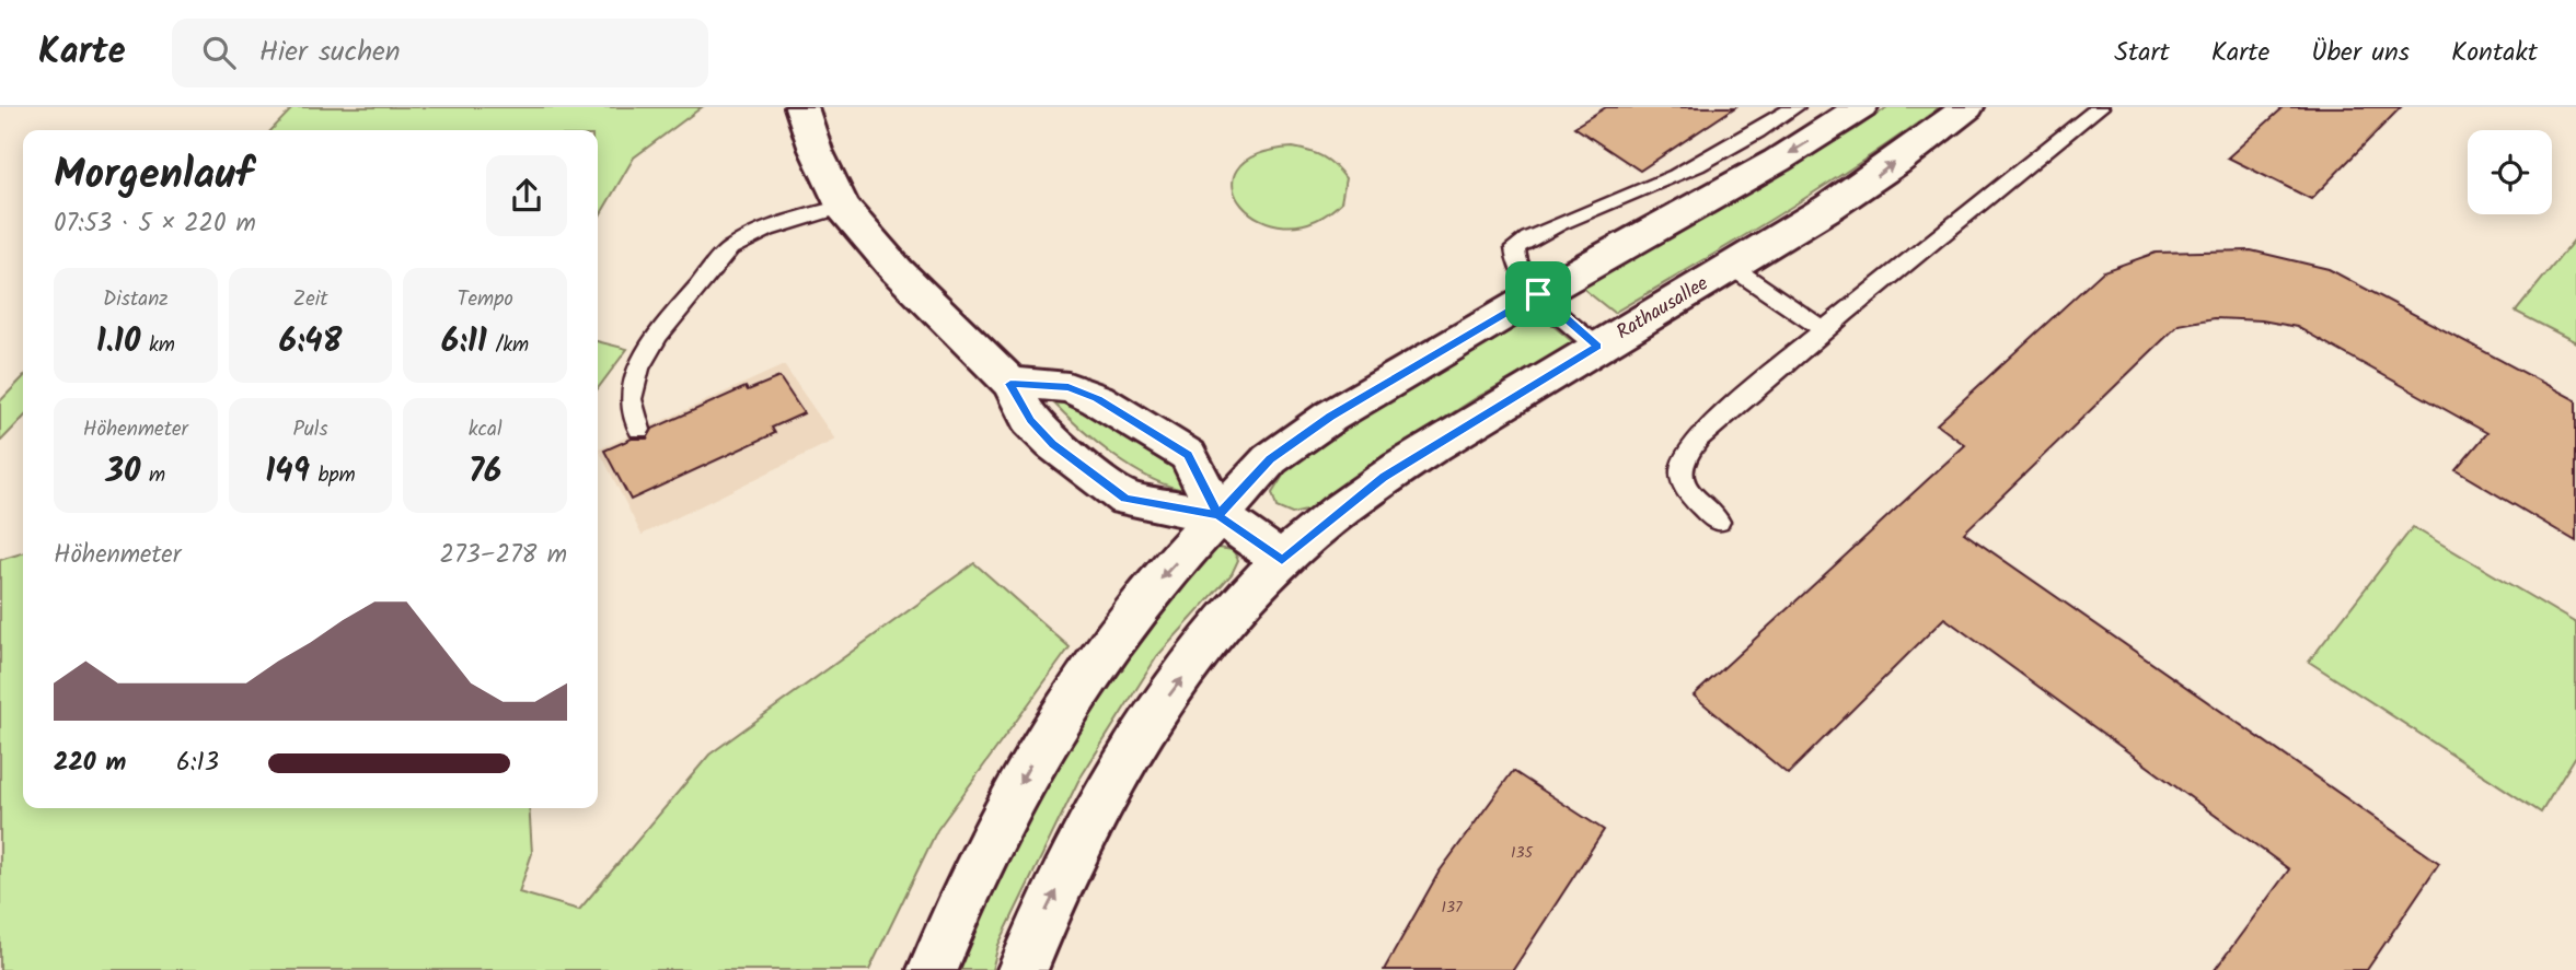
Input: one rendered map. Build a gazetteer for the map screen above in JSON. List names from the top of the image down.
{
  "streets": {
    "main road": ["Rathausallee"]
  },
  "house_numbers": ["135", "137"],
  "page": {
    "header": "Karte",
    "search": "Hier suchen",
    "nav": [
      "Start",
      "Karte",
      "Über uns",
      "Kontakt"
    ],
    "heading": ["Morgenlauf", "07:53 · 5 × 220 m"],
    "stats": [
      ["Distanz", "1.10 km"],
      ["Zeit", "6:48"],
      ["Tempo", "6:11 /km"],
      ["Höhenmeter", "30 m"],
      ["Puls", "149 bpm"],
      ["kcal", "76"]
    ],
    "chart": ["Höhenmeter", "273–278 m"],
    "list": [
      {
        "name": "220 m",
        "note": "6:13"
      }
    ]
  }
}
